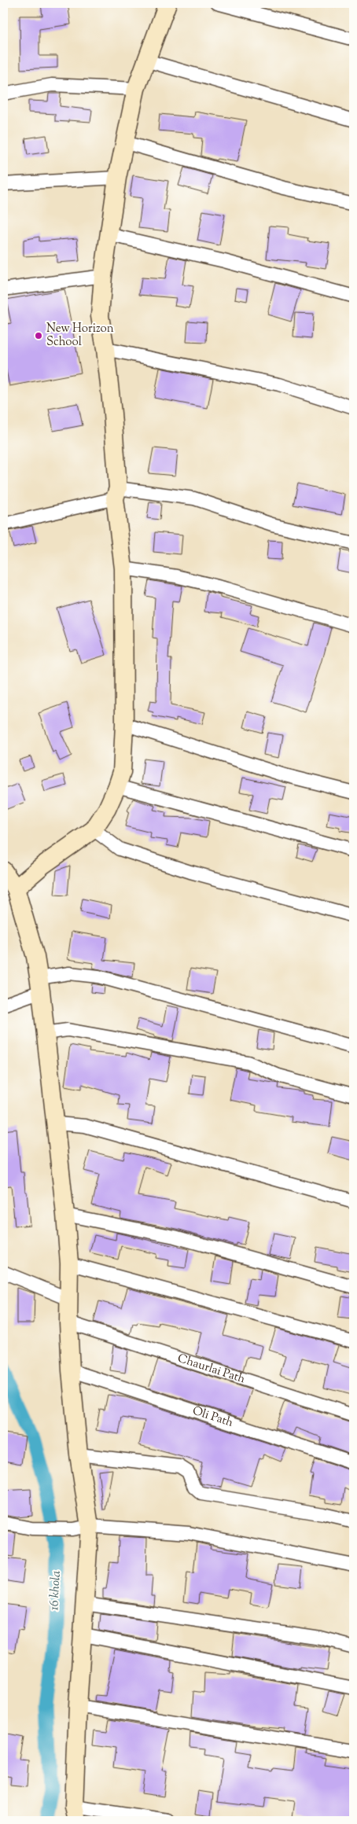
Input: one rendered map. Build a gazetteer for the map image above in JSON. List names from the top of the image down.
{
  "streets": {
    "street": ["Chaurlai Path", "Oli Path"]
  },
  "water": ["16 khola"],
  "places": ["New Horizon School"]
}
